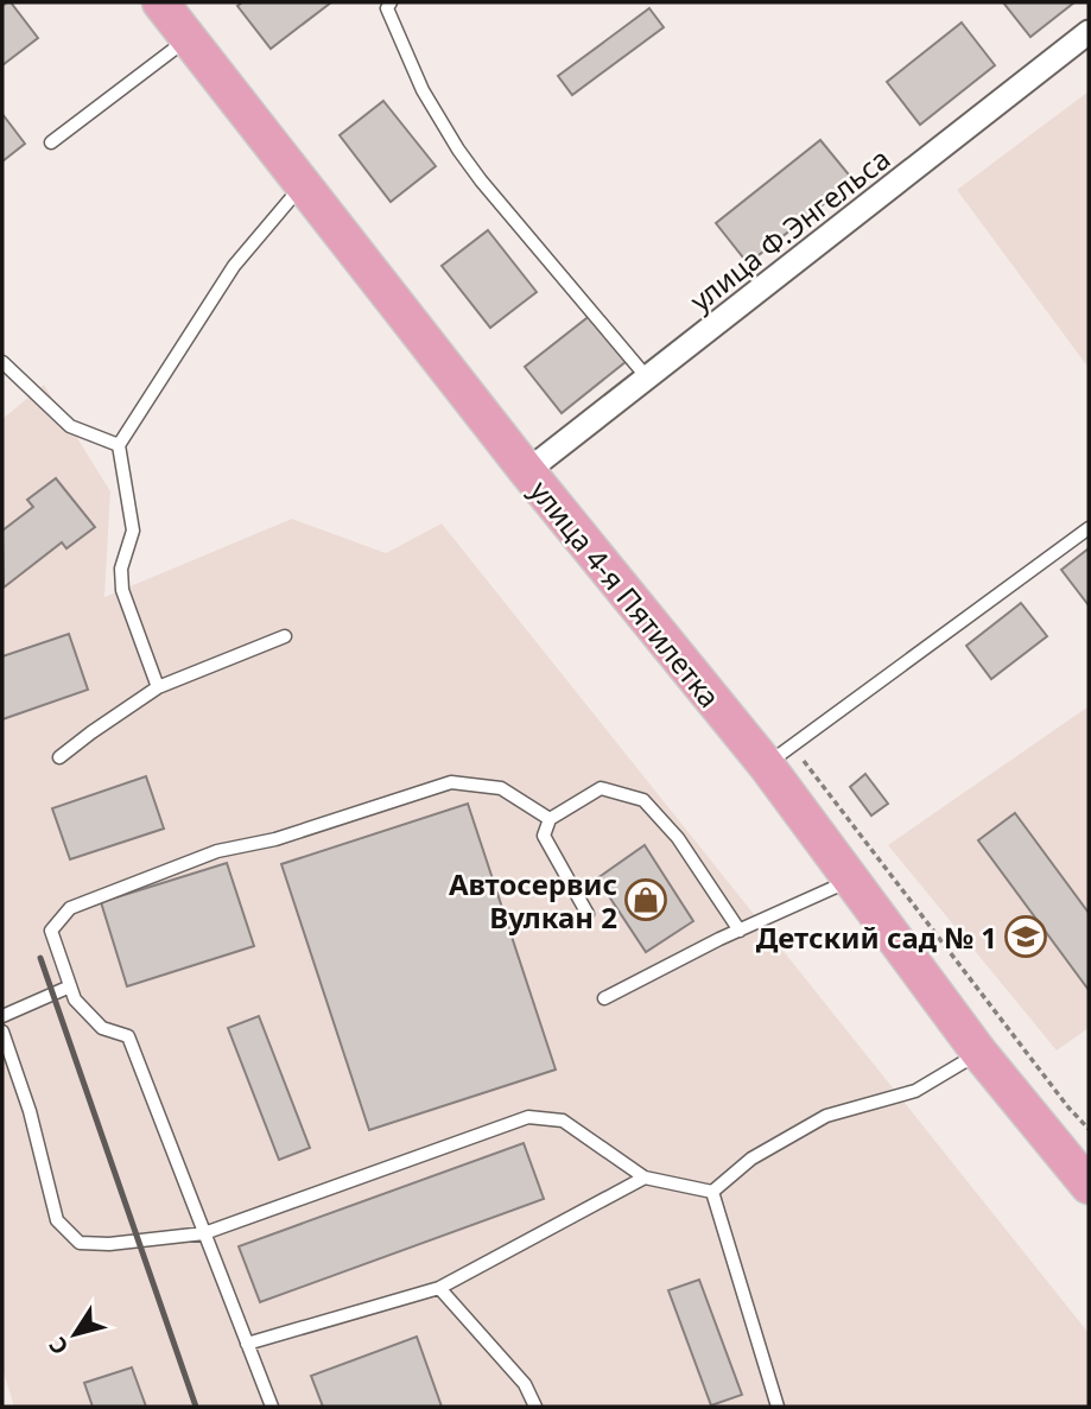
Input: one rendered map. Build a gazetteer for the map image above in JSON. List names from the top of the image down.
{
  "streets": {
    "main road": ["улица 4-я Пятилетка"],
    "street": ["улица Ф.Энгельса"]
  },
  "crossings": [
    ["улица Ф.Энгельса", "улица 4-я Пятилетка"]
  ],
  "places": {
    "shop": ["Автосервис Вулкан 2"],
    "school or university": ["Детский сад № 1"]
  },
  "north": "bottom left"
}
